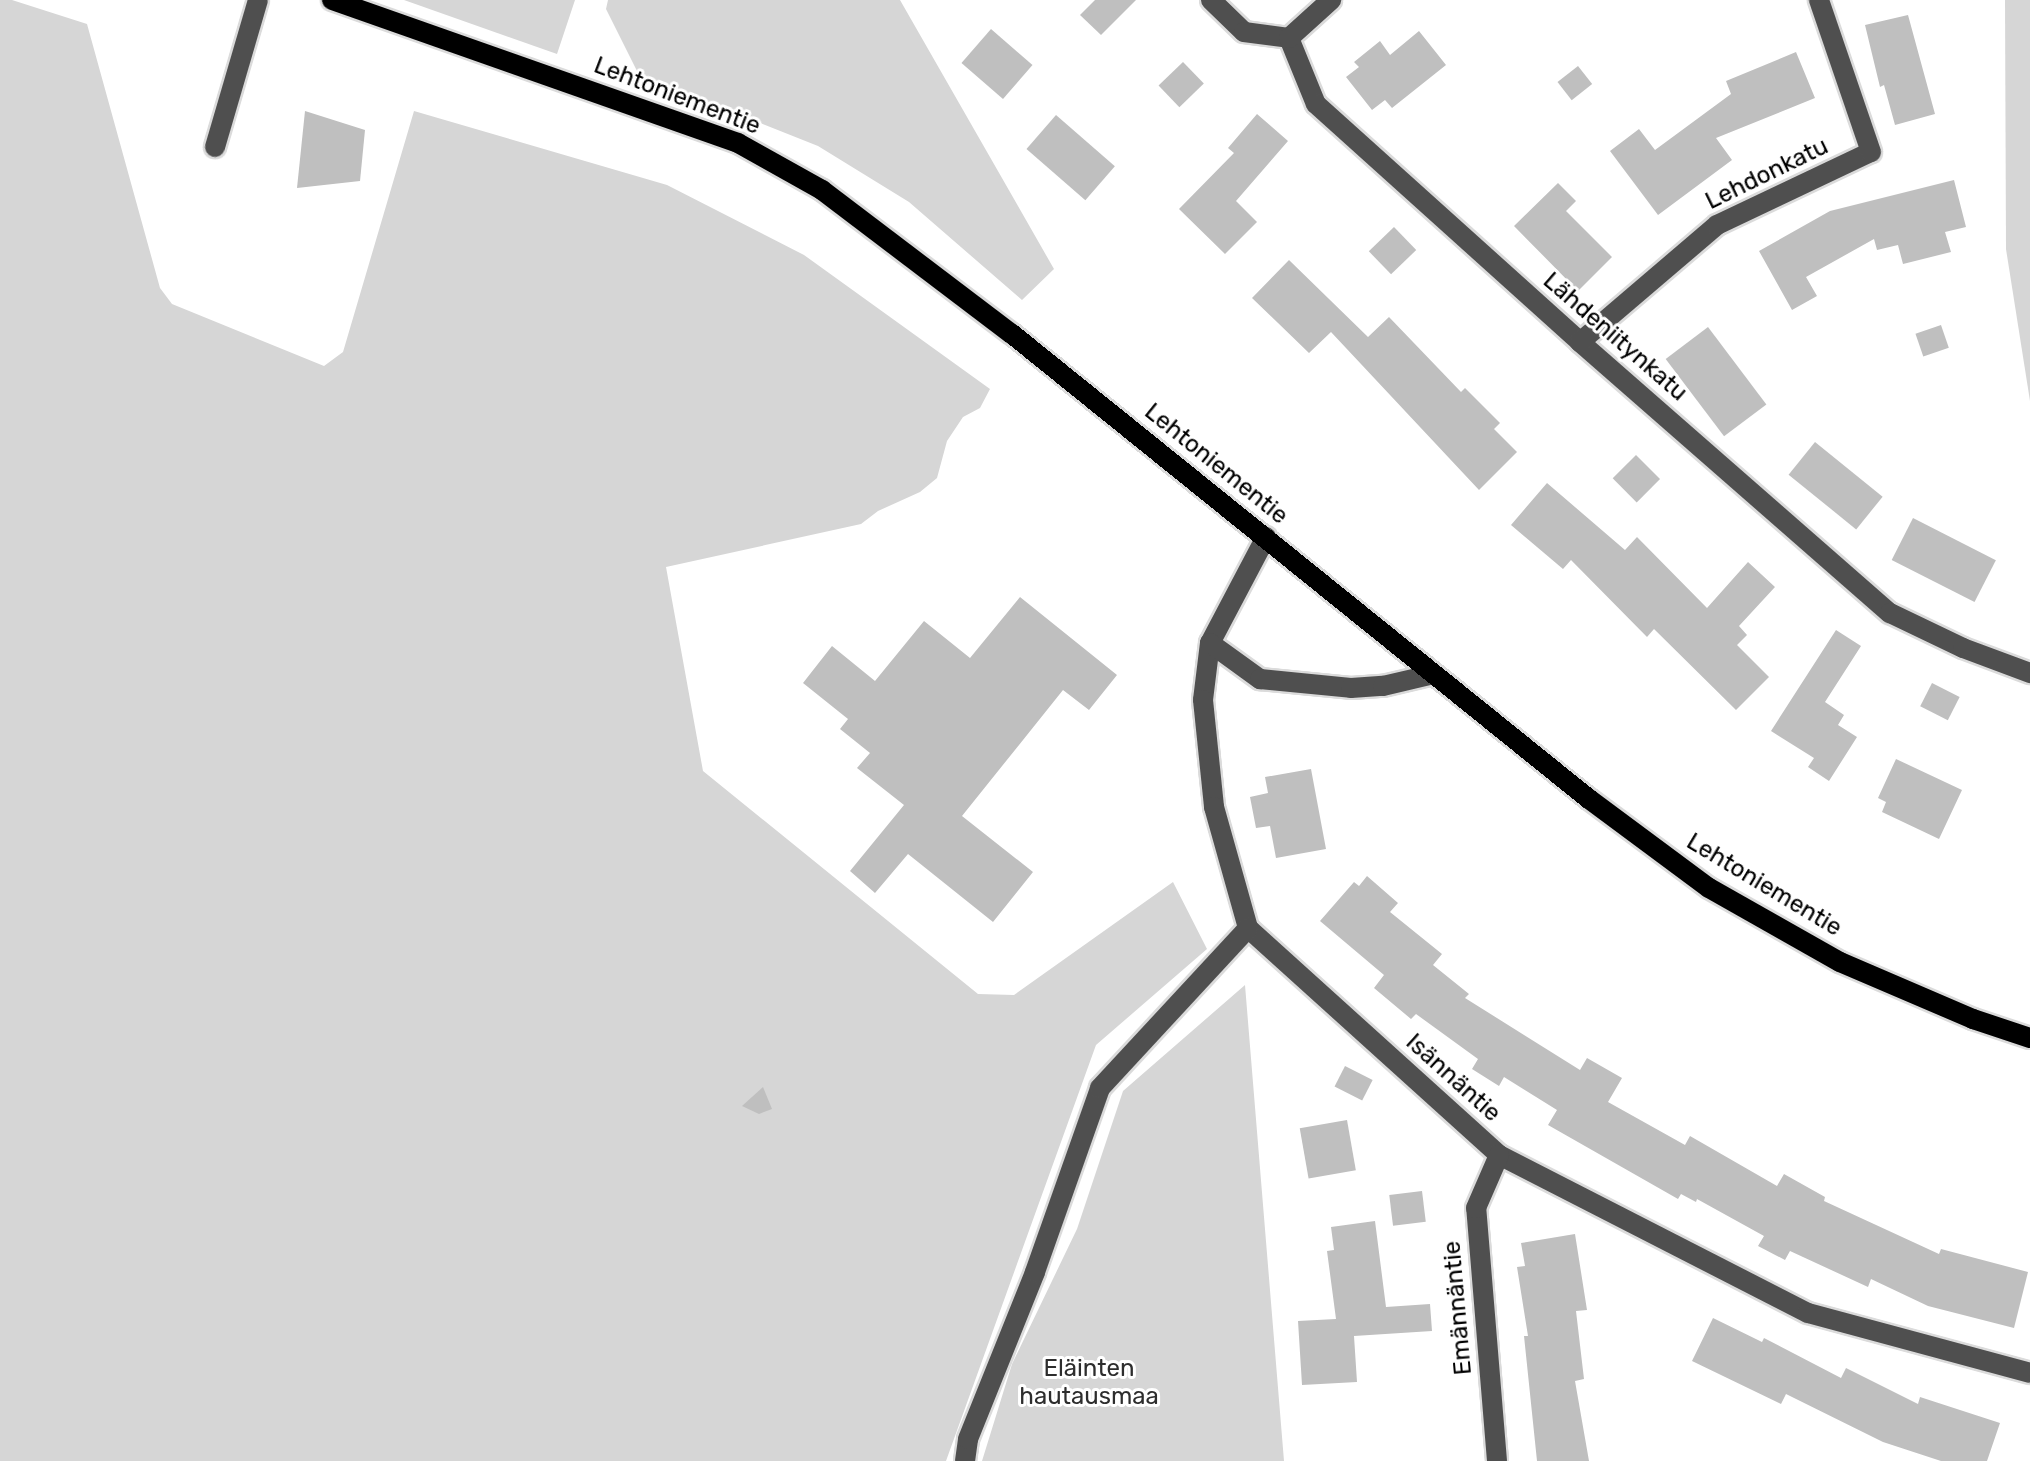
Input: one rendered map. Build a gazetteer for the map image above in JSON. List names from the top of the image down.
{
  "streets": {
    "main road": ["Lehtoniementie"],
    "street": [
      "Lehdonkatu",
      "Lähdeniitynkatu",
      "Isännäntie",
      "Emännäntie"
    ]
  },
  "crossings": [
    ["Lehdonkatu", "Lähdeniitynkatu"],
    ["Isännäntie", "Emännäntie"]
  ],
  "parks": ["Eläinten hautausmaa"]
}
